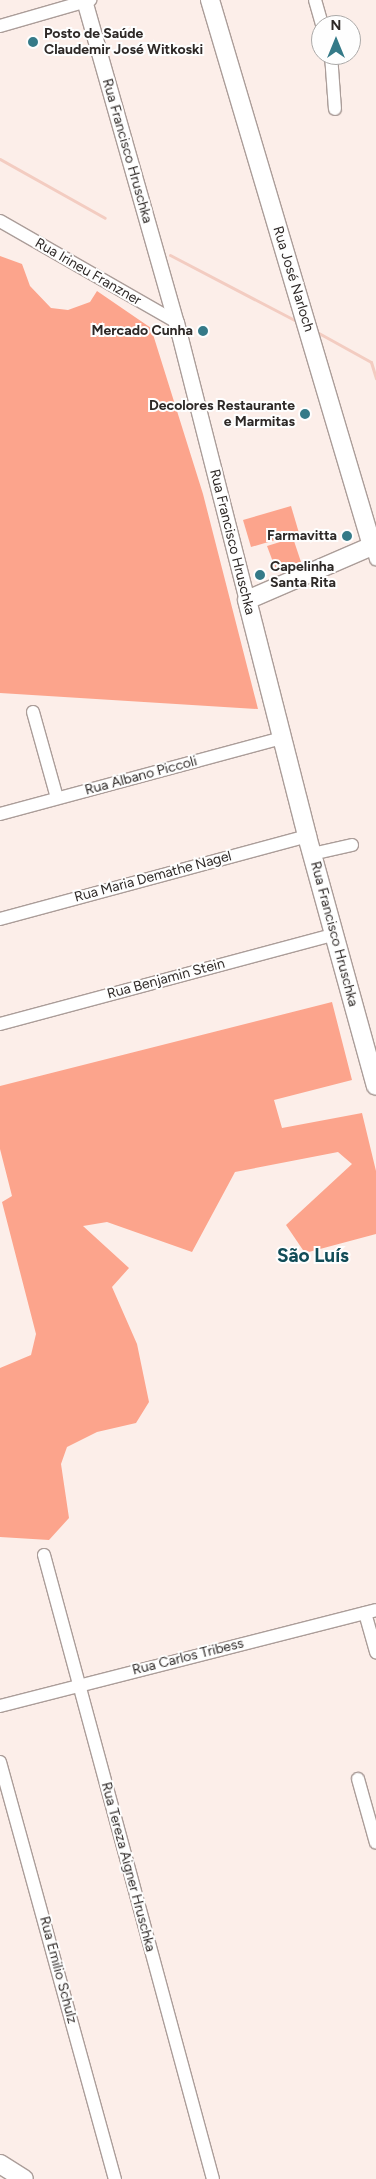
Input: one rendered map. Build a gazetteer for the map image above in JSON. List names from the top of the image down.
{
  "streets": {
    "main road": ["Rua Francisco Hruschka", "Rua José Narloch"],
    "street": [
      "Rua Irineu Franzner",
      "Rua Albano Piccoli",
      "Rua Maria Demathe Nagel",
      "Rua Benjamin Stein",
      "Rua Carlos Tribess",
      "Rua Tereza Aigner Hruschka",
      "Rua Emilio Schulz"
    ]
  },
  "crossings": [
    ["Rua Francisco Hruschka", "Rua Irineu Franzner"],
    ["Rua Francisco Hruschka", "Rua Albano Piccoli"],
    ["Rua Francisco Hruschka", "Rua Maria Demathe Nagel"],
    ["Rua Francisco Hruschka", "Rua Benjamin Stein"],
    ["Rua Carlos Tribess", "Rua Tereza Aigner Hruschka"]
  ],
  "districts": ["São Luís"],
  "places": [
    "Posto de Saúde Claudemir José Witkoski",
    "Mercado Cunha",
    "Decolores Restaurante e Marmitas",
    "Farmavitta",
    "Capelinha Santa Rita"
  ],
  "north": "top"
}
